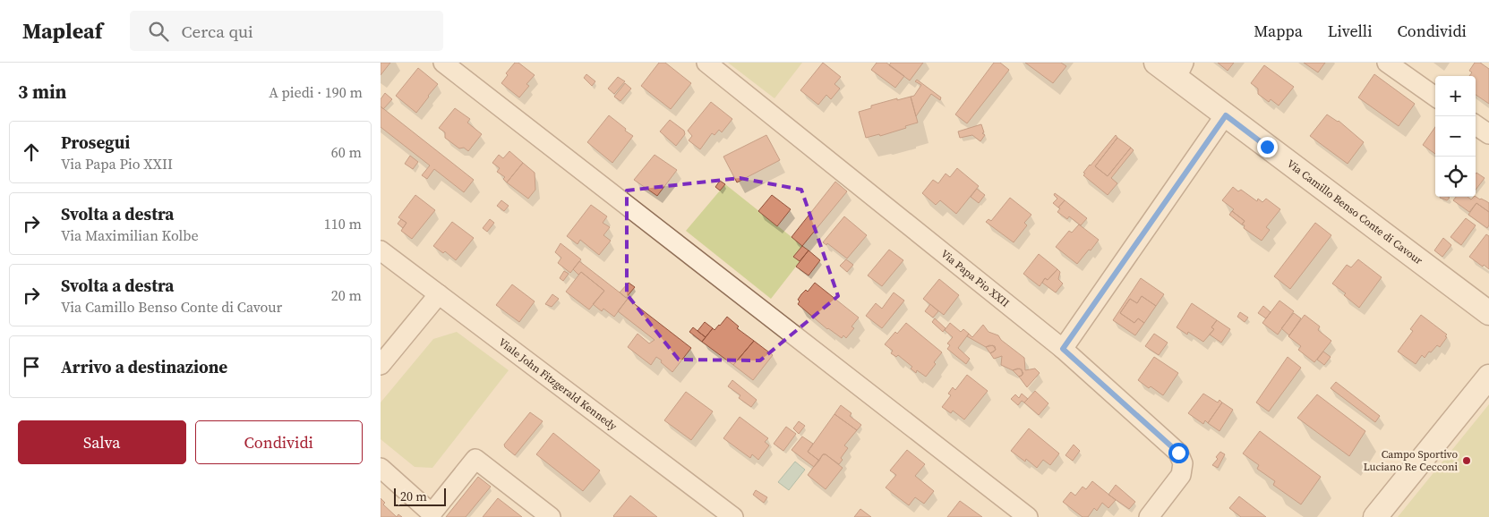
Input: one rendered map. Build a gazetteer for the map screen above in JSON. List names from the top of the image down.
{
  "streets": {
    "street": ["Via Camillo Benso Conte di Cavour", "Via Papa Pio XXII", "Viale John Fitzgerald Kennedy"]
  },
  "places": ["Campo Sportivo Luciano Re Cecconi"],
  "scale_bar": "20 m",
  "page": {
    "header": "Mapleaf",
    "search": "Cerca qui",
    "nav": ["Mappa", "Livelli", "Condividi"],
    "heading": ["3 min", "A piedi · 190 m"],
    "map_buttons": ["+", "−"],
    "list": [
      ["Prosegui", "Via Papa Pio XXII", "60 m"],
      ["Svolta a destra", "Via Maximilian Kolbe", "110 m"],
      ["Svolta a destra", "Via Camillo Benso Conte di Cavour", "20 m"],
      "Arrivo a destinazione"
    ],
    "buttons": ["Salva", "Condividi"],
    "scale": "20 m"
  }
}
